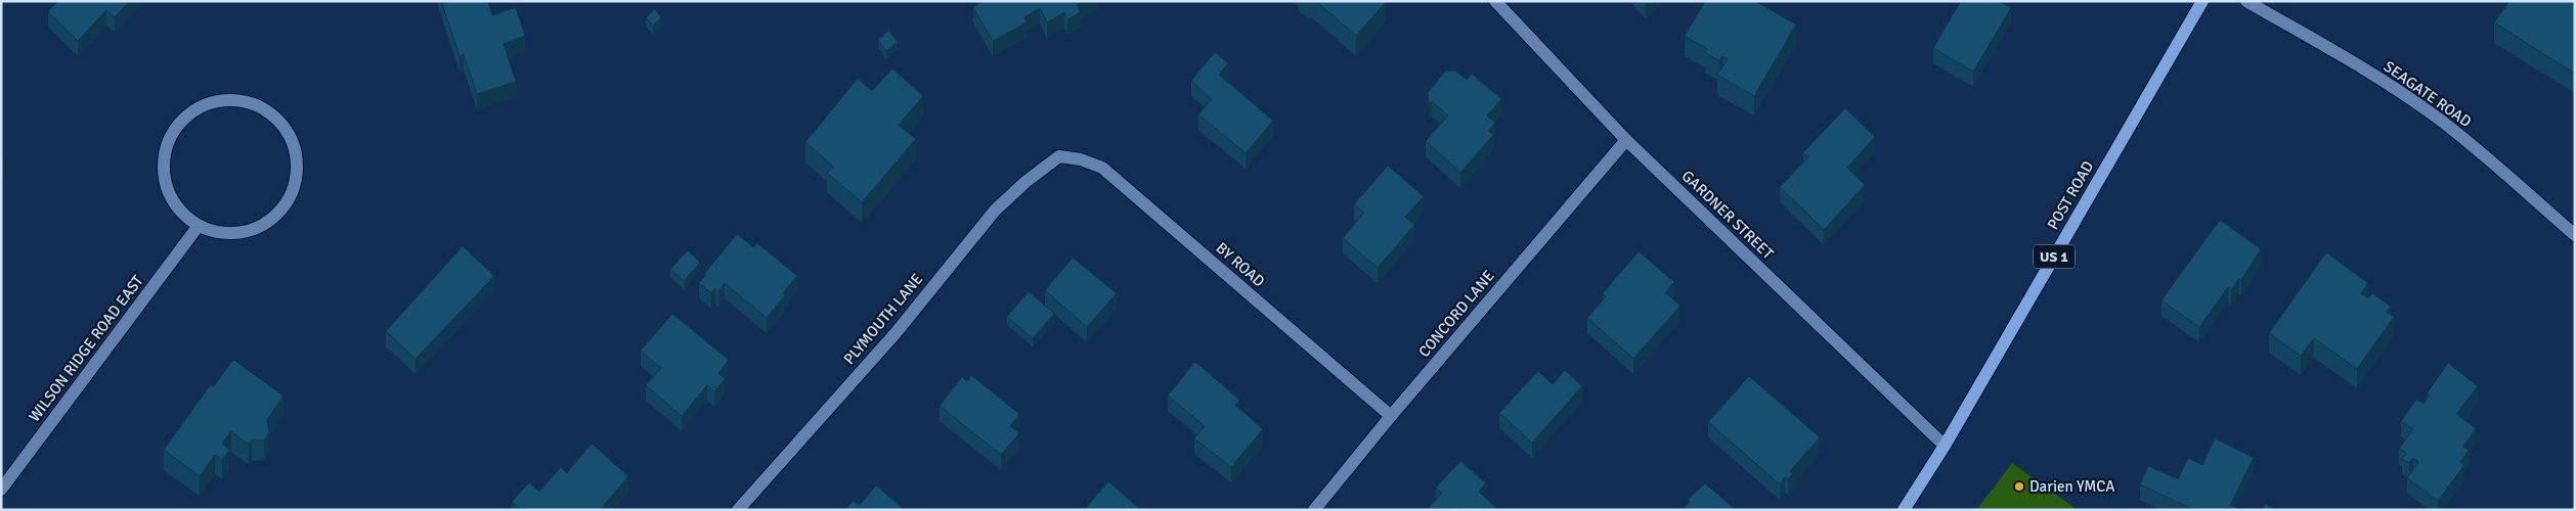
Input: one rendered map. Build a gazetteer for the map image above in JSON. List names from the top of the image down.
{
  "streets": {
    "main road": ["POST ROAD", "US 1"],
    "street": [
      "SEAGATE ROAD",
      "GARDNER STREET",
      "BY ROAD",
      "CONCORD LANE",
      "PLYMOUTH LANE",
      "WILSON RIDGE ROAD EAST"
    ]
  },
  "crossings": [
    ["POST ROAD", "GARDNER STREET"],
    ["GARDNER STREET", "CONCORD LANE"],
    ["BY ROAD", "CONCORD LANE"],
    ["BY ROAD", "PLYMOUTH LANE"]
  ],
  "places": ["Darien YMCA"]
}
